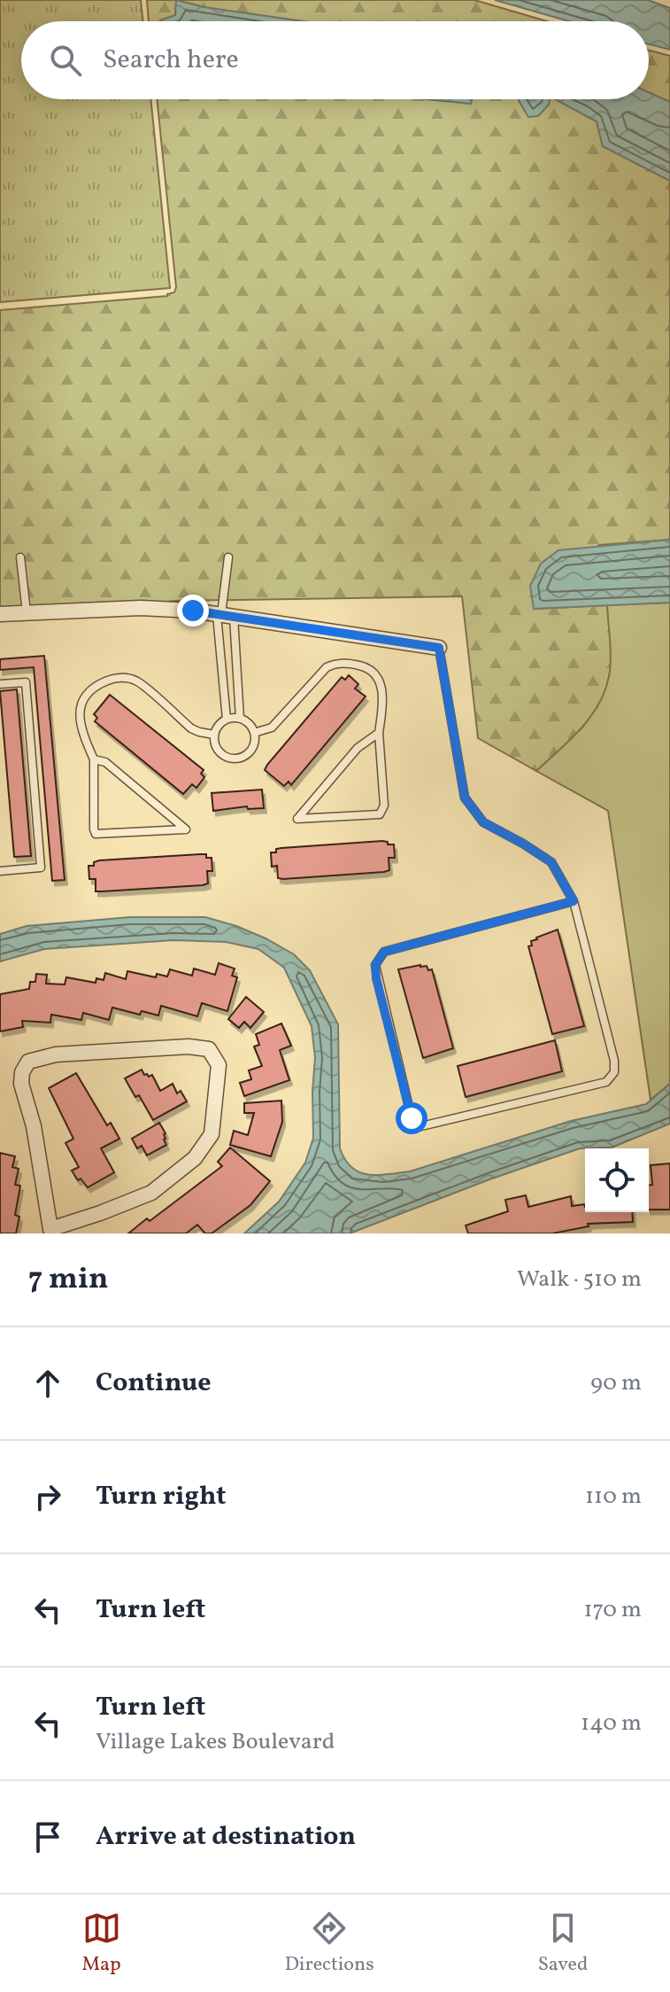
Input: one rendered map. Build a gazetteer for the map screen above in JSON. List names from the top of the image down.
{
  "page": {
    "search": "Search here",
    "heading": ["7 min", "Walk · 510 m"],
    "list": [
      ["Continue", "90 m"],
      ["Turn right", "110 m"],
      ["Turn left", "170 m"],
      ["Turn left", "Village Lakes Boulevard", "140 m"],
      "Arrive at destination"
    ],
    "nav": ["Map", "Directions", "Saved"]
  }
}
